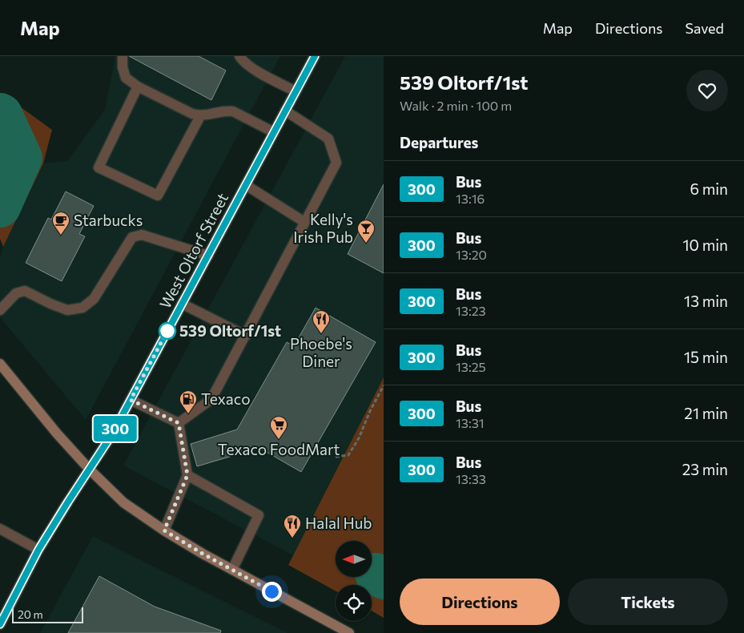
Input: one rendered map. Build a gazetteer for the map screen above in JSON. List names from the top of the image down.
{
  "streets": {
    "main road": ["West Oltorf Street"]
  },
  "places": {
    "cafe": ["Starbucks"],
    "bar": ["Kelly's Irish Pub"],
    "other": ["539 Oltorf/1st"],
    "restaurant": ["Phoebe's Diner", "Halal Hub"],
    "fuel station": ["Texaco"],
    "supermarket": ["Texaco FoodMart"]
  },
  "lines": ["bus line 300"],
  "scale_bar": "20 m",
  "north": "left",
  "page": {
    "header": "Map",
    "nav": ["Map", "Directions", "Saved"],
    "on_map": "300",
    "heading": [
      ["539 Oltorf/1st", "Walk · 2 min · 100 m"],
      "Departures"
    ],
    "list": [
      {
        "mark": "300",
        "name": "Bus",
        "note": "13:16",
        "value": "6 min"
      },
      {
        "mark": "300",
        "name": "Bus",
        "note": "13:20",
        "value": "10 min"
      },
      {
        "mark": "300",
        "name": "Bus",
        "note": "13:23",
        "value": "13 min"
      },
      {
        "mark": "300",
        "name": "Bus",
        "note": "13:25",
        "value": "15 min"
      },
      {
        "mark": "300",
        "name": "Bus",
        "note": "13:31",
        "value": "21 min"
      },
      {
        "mark": "300",
        "name": "Bus",
        "note": "13:33",
        "value": "23 min"
      }
    ],
    "buttons": ["Directions", "Tickets"],
    "scale": "20 m"
  }
}
